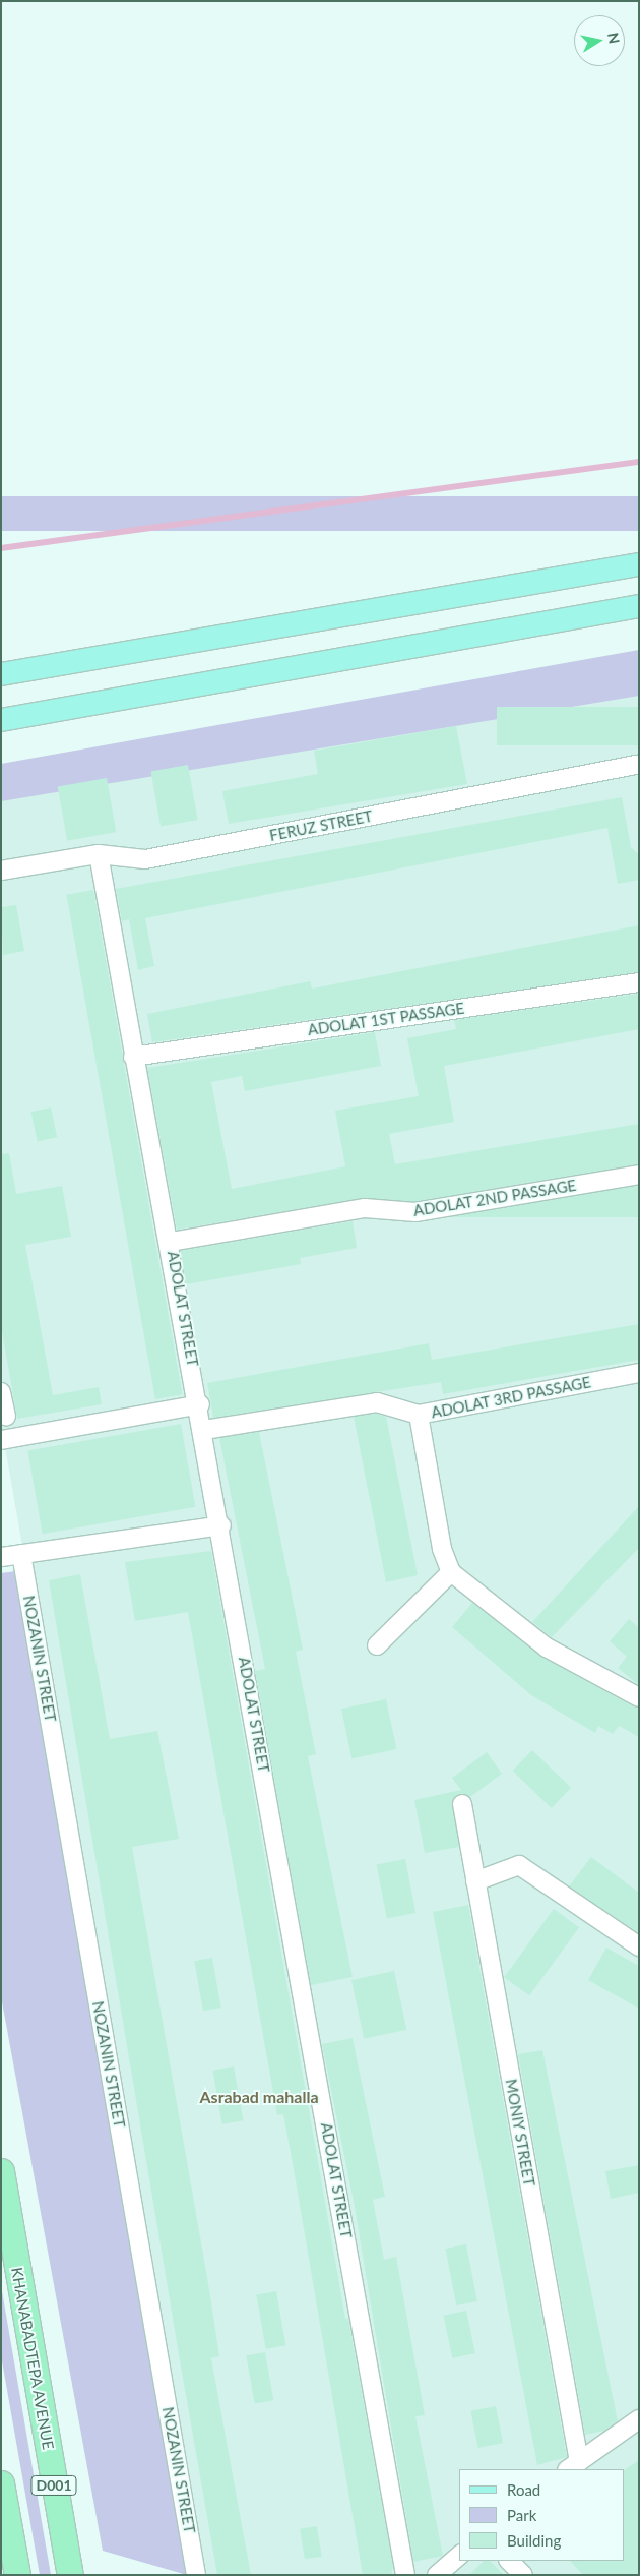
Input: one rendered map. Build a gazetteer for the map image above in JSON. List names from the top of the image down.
{
  "streets": {
    "highway": ["KHANABADTEPA AVENUE", "D001"],
    "street": [
      "FERUZ STREET",
      "ADOLAT 1ST PASSAGE",
      "ADOLAT 2ND PASSAGE",
      "ADOLAT STREET",
      "ADOLAT 3RD PASSAGE",
      "NOZANIN STREET",
      "MONIY STREET"
    ]
  },
  "crossings": [
    ["FERUZ STREET", "ADOLAT STREET"],
    ["ADOLAT 1ST PASSAGE", "ADOLAT STREET"],
    ["ADOLAT 2ND PASSAGE", "ADOLAT STREET"],
    ["ADOLAT STREET", "ADOLAT 3RD PASSAGE"]
  ],
  "districts": ["Asrabad mahalla"],
  "legend": ["Road", "Park", "Building"],
  "north": "right"
}
